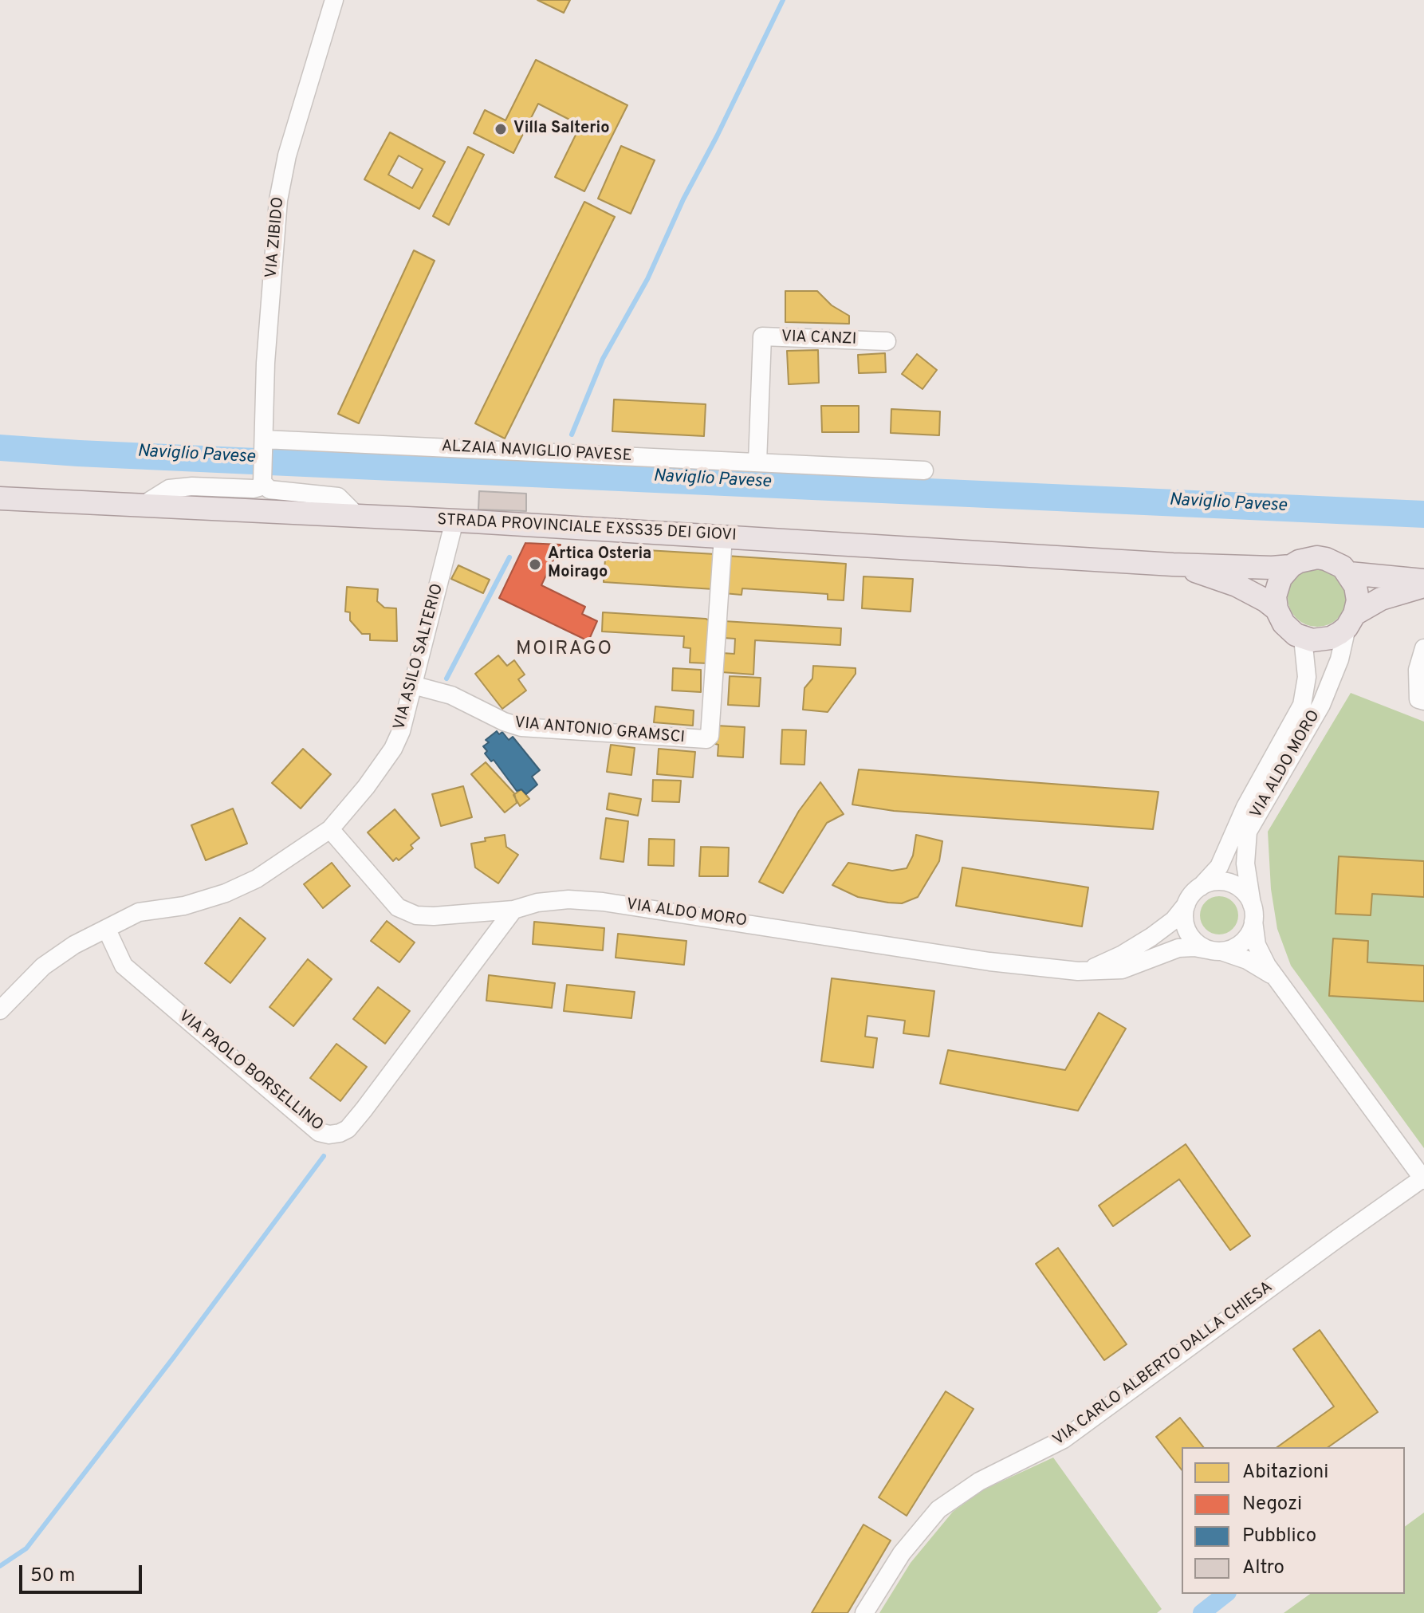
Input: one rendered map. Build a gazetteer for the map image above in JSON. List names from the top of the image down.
{
  "streets": {
    "main road": ["STRADA PROVINCIALE EXSS35 DEI GIOVI"],
    "street": [
      "VIA ZIBIDO",
      "VIA CANZI",
      "ALZAIA NAVIGLIO PAVESE",
      "VIA ASILO SALTERIO",
      "VIA ANTONIO GRAMSCI",
      "VIA ALDO MORO",
      "VIA PAOLO BORSELLINO",
      "VIA CARLO ALBERTO DALLA CHIESA"
    ]
  },
  "crossings": [
    ["VIA ZIBIDO", "ALZAIA NAVIGLIO PAVESE"],
    ["VIA CANZI", "ALZAIA NAVIGLIO PAVESE"],
    ["STRADA PROVINCIALE EXSS35 DEI GIOVI", "VIA ASILO SALTERIO"],
    ["STRADA PROVINCIALE EXSS35 DEI GIOVI", "VIA ANTONIO GRAMSCI"],
    ["VIA ASILO SALTERIO", "VIA ANTONIO GRAMSCI"],
    ["VIA ASILO SALTERIO", "VIA ALDO MORO"],
    ["VIA ASILO SALTERIO", "VIA PAOLO BORSELLINO"],
    ["VIA ALDO MORO", "VIA PAOLO BORSELLINO"],
    ["VIA ALDO MORO", "VIA CARLO ALBERTO DALLA CHIESA"]
  ],
  "districts": ["MOIRAGO"],
  "water": ["Naviglio Pavese"],
  "places": ["Villa Salterio", "Artica Osteria Moirago"],
  "legend": [
    "Abitazioni",
    "Negozi",
    "Pubblico",
    "Altro"
  ],
  "scale_bar": "50 m"
}
